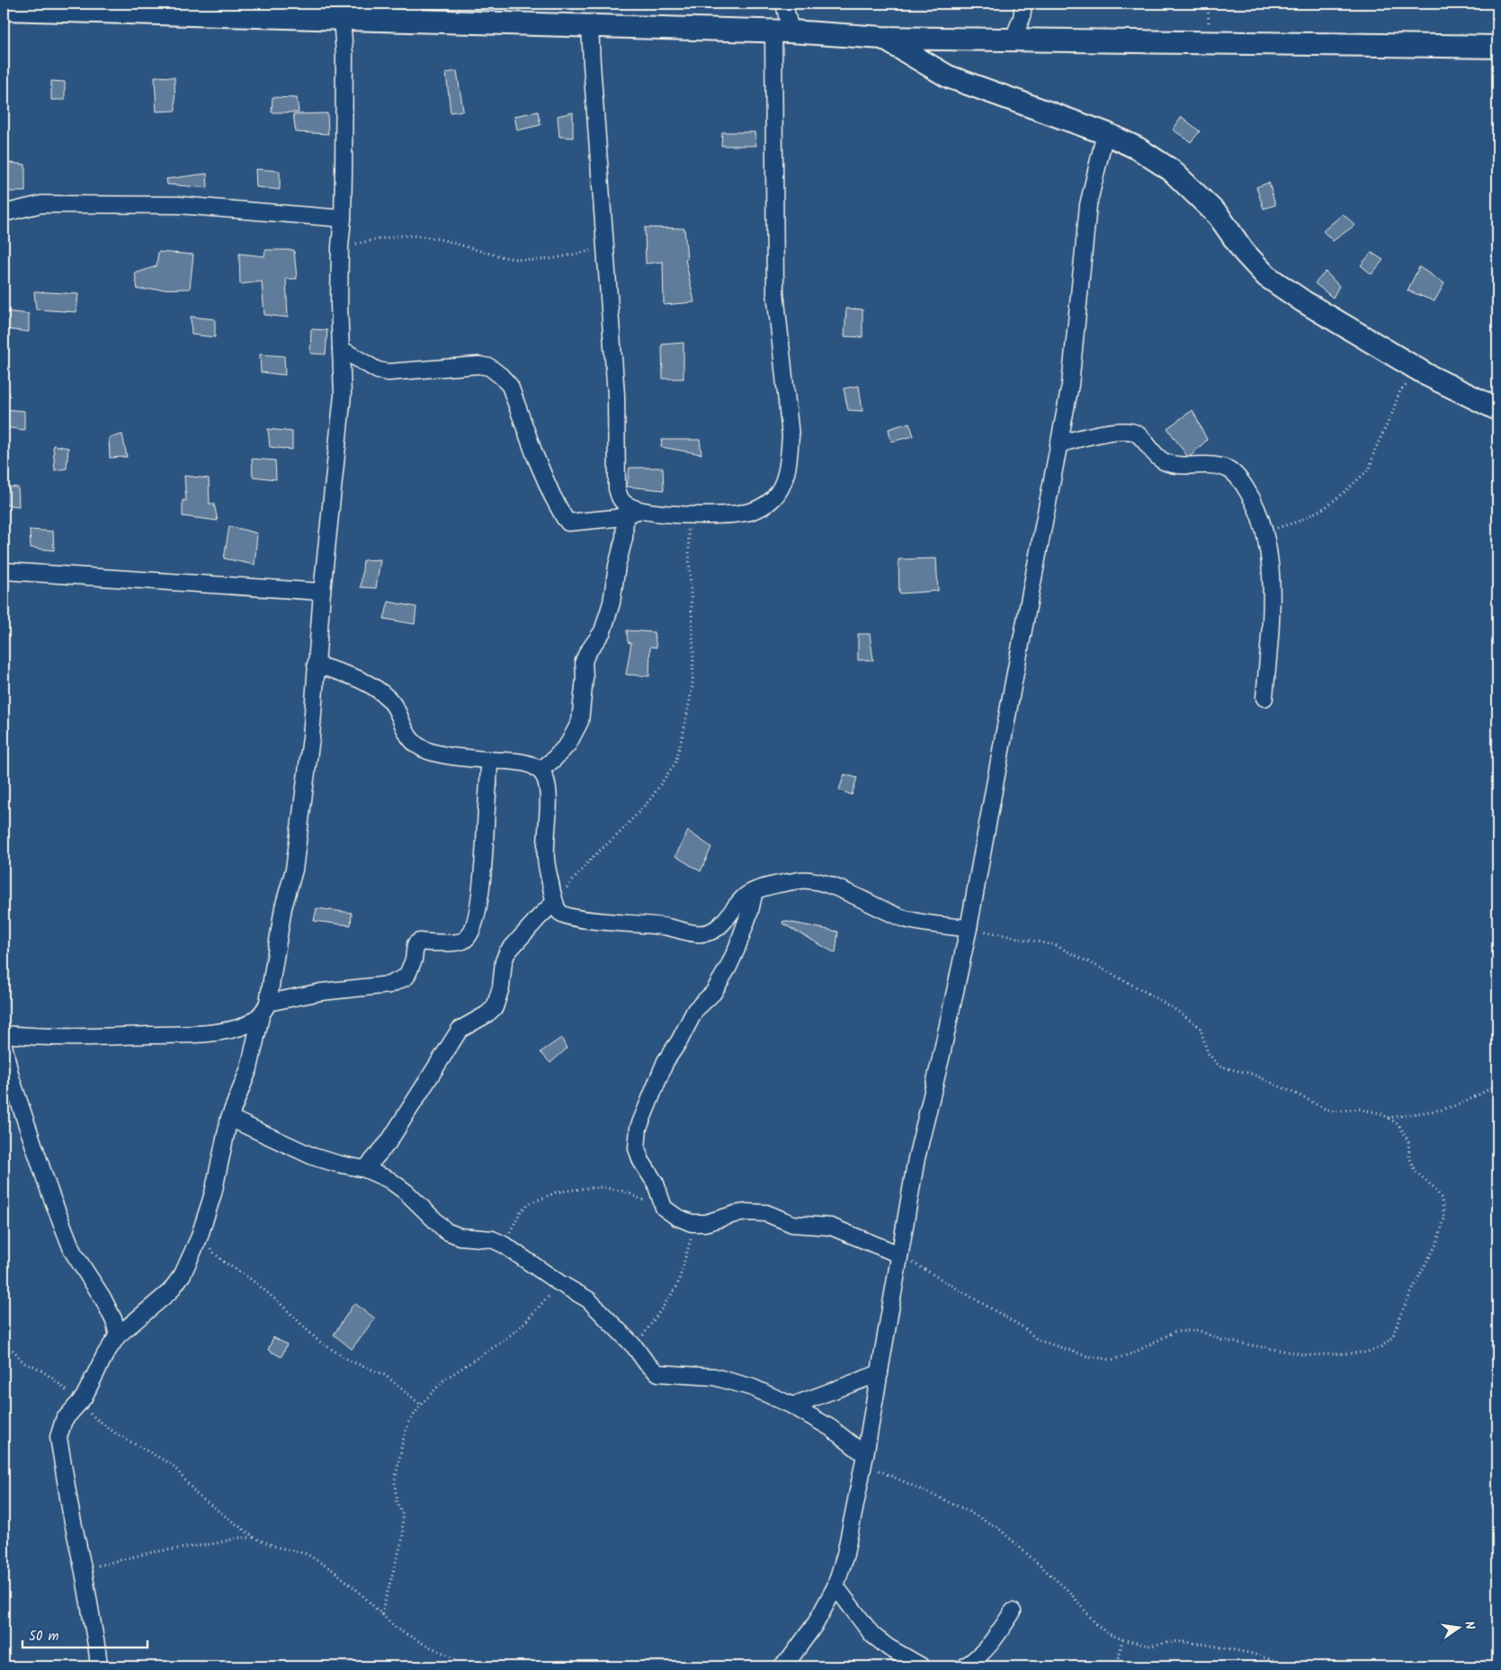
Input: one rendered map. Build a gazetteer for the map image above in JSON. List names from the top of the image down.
{
  "scale_bar": "50 m",
  "north": "right"
}
